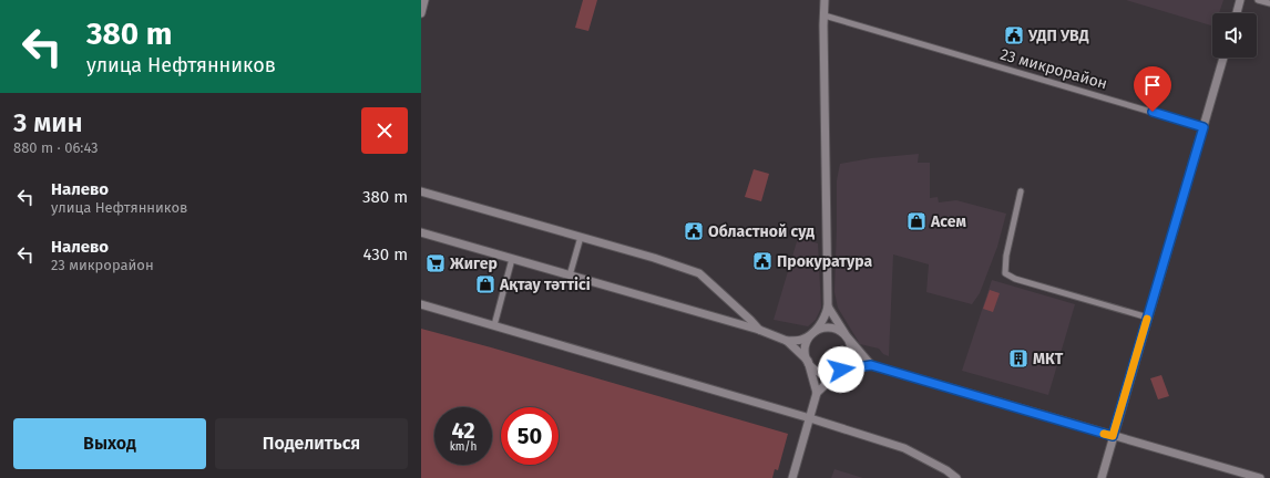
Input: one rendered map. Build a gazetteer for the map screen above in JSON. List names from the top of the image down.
{
  "streets": {
    "street": ["23 микрорайон"]
  },
  "places": {
    "public building": ["УДП УВД", "Областной суд", "Прокуратура"],
    "shop": ["Асем", "Ақтау тәттісі"],
    "supermarket": ["Жигер"],
    "building": ["МКТ"]
  },
  "page": {
    "turn": ["380 m", "улица Нефтянников"],
    "heading": ["3 мин", "880 m · 06:43"],
    "list": [
      {
        "name": "Налево",
        "note": "улица Нефтянников",
        "value": "380 m"
      },
      {
        "name": "Налево",
        "note": "23 микрорайон",
        "value": "430 m"
      }
    ],
    "speed": "42 km/h",
    "limit": "50",
    "buttons": ["Выход", "Поделиться"]
  }
}
